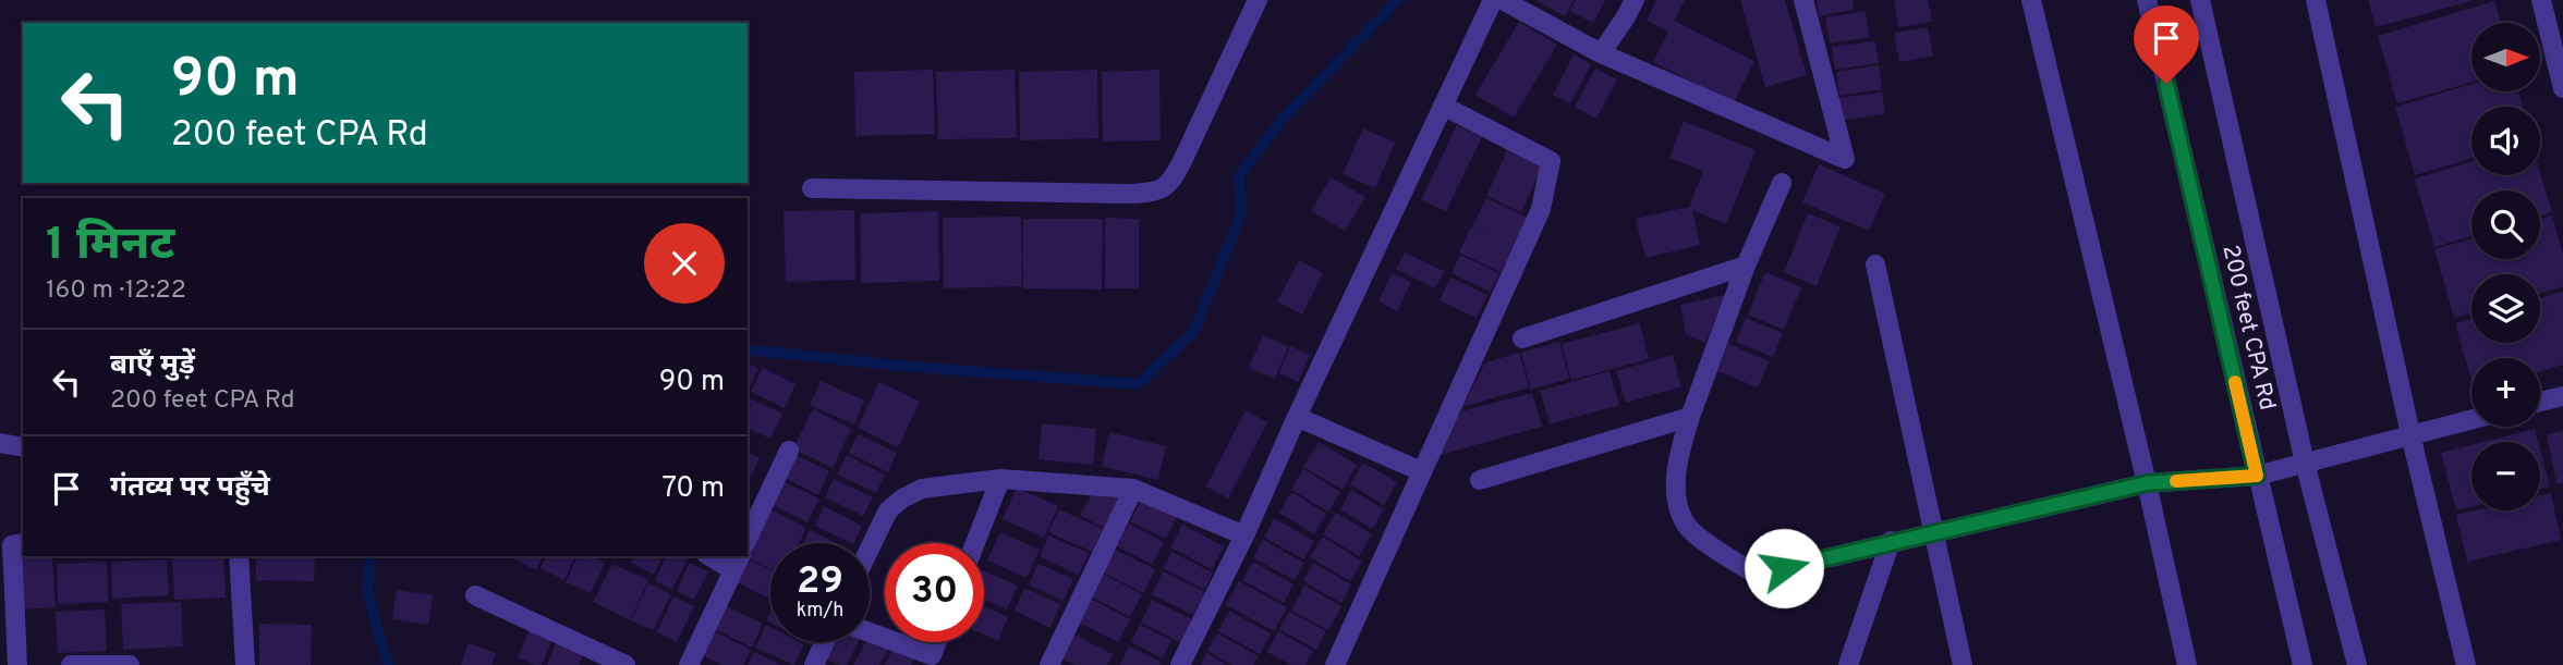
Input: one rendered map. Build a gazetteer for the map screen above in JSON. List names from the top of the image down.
{
  "streets": {
    "street": ["200 feet CPA Rd"]
  },
  "north": "right",
  "page": {
    "map_buttons": ["+", "−"],
    "turn": ["90 m", "200 feet CPA Rd"],
    "heading": ["1 मिनट", "160 m · 12:22"],
    "list": [
      {
        "name": "बाएँ मुड़ें",
        "note": "200 feet CPA Rd",
        "value": "90 m"
      },
      {
        "name": "गंतव्य पर पहुँचे",
        "value": "70 m"
      }
    ],
    "speed": "29 km/h",
    "limit": "30"
  }
}
